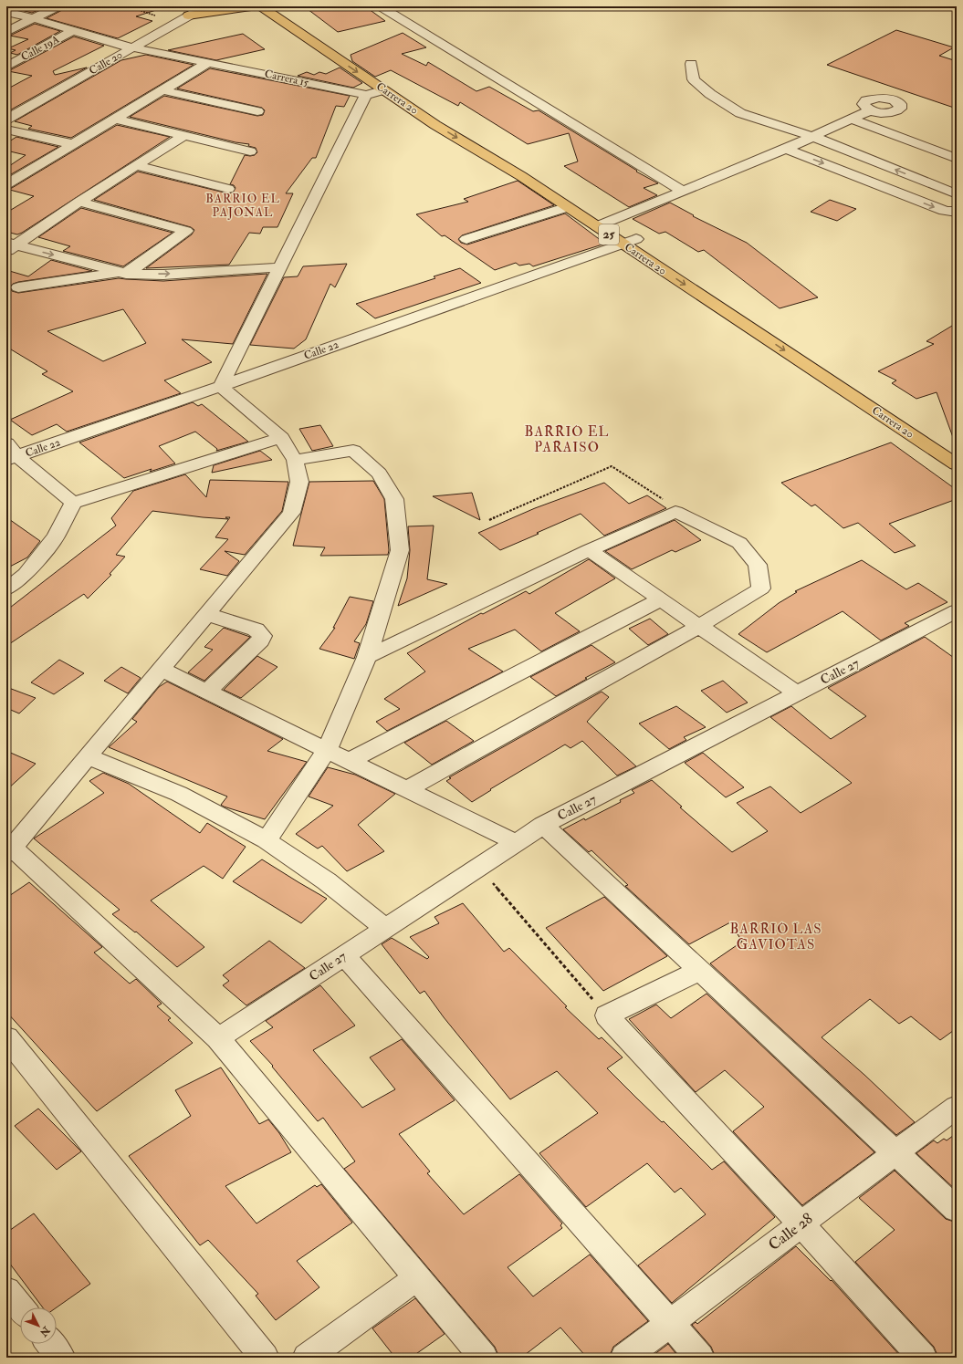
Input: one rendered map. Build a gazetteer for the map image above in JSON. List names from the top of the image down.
{
  "streets": {
    "main road": ["Carrera 20", "25"],
    "street": [
      "Calle 19A",
      "Calle 20",
      "Carrera 15",
      "Calle 22",
      "Calle 27",
      "Calle 28"
    ]
  },
  "crossings": [
    ["Calle 20", "Carrera 15"],
    ["Carrera 20", "Calle 22"]
  ],
  "districts": ["BARRIO EL PAJONAL", "BARRIO EL PARAISO", "BARRIO LAS GAVIOTAS"],
  "north": "bottom right"
}
